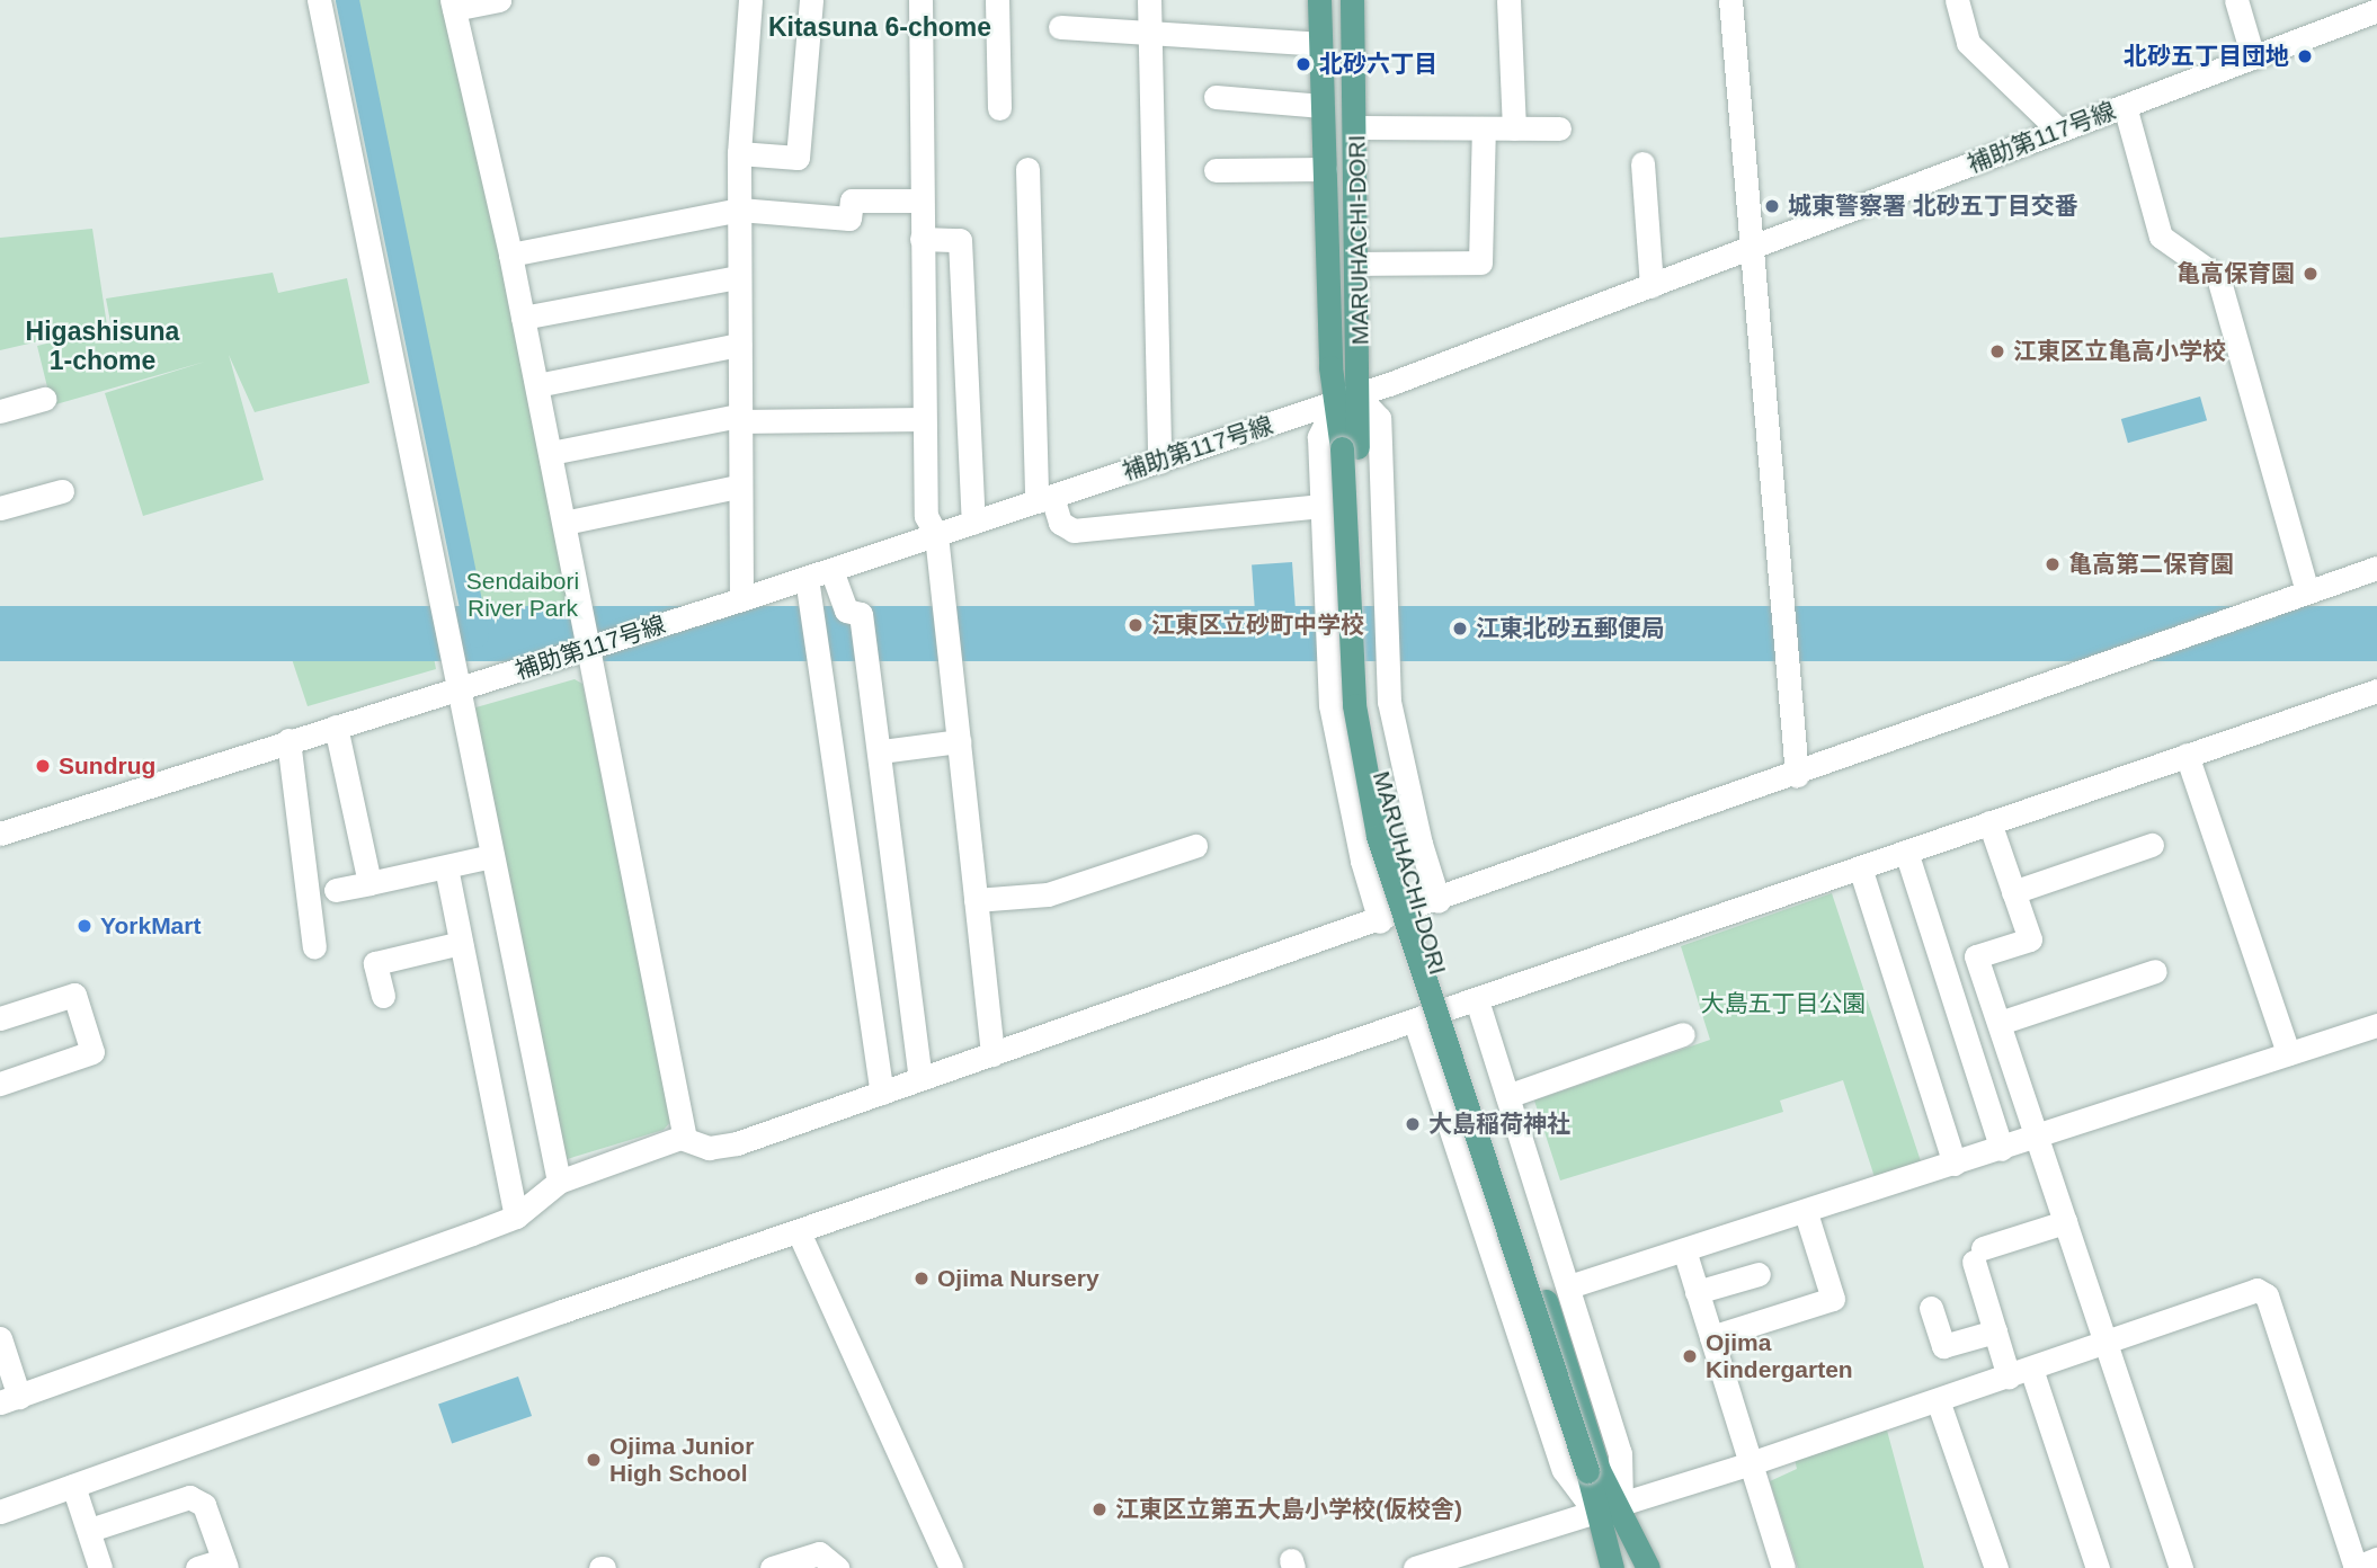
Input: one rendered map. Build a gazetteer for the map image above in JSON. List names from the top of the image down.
{
  "streets": {
    "main road": ["MARUHACHI-DORI"],
    "street": ["補助第117号線"]
  },
  "crossings": [
    ["補助第117号線", "MARUHACHI-DORI"]
  ],
  "districts": ["Kitasuna 6-chome", "Higashisuna 1-chome"],
  "parks": ["Sendaibori River Park", "大島五丁目公園"],
  "places": [
    "北砂五丁目団地",
    "北砂六丁目",
    "城東警察署 北砂五丁目交番",
    "亀高保育園",
    "江東区立亀高小学校",
    "亀高第二保育園",
    "江東区立砂町中学校",
    "江東北砂五郵便局",
    "Sundrug",
    "YorkMart",
    "大島稲荷神社",
    "Ojima Nursery",
    "Ojima Kindergarten",
    "Ojima Junior High School",
    "江東区立第五大島小学校(仮校舎)"
  ]
}
